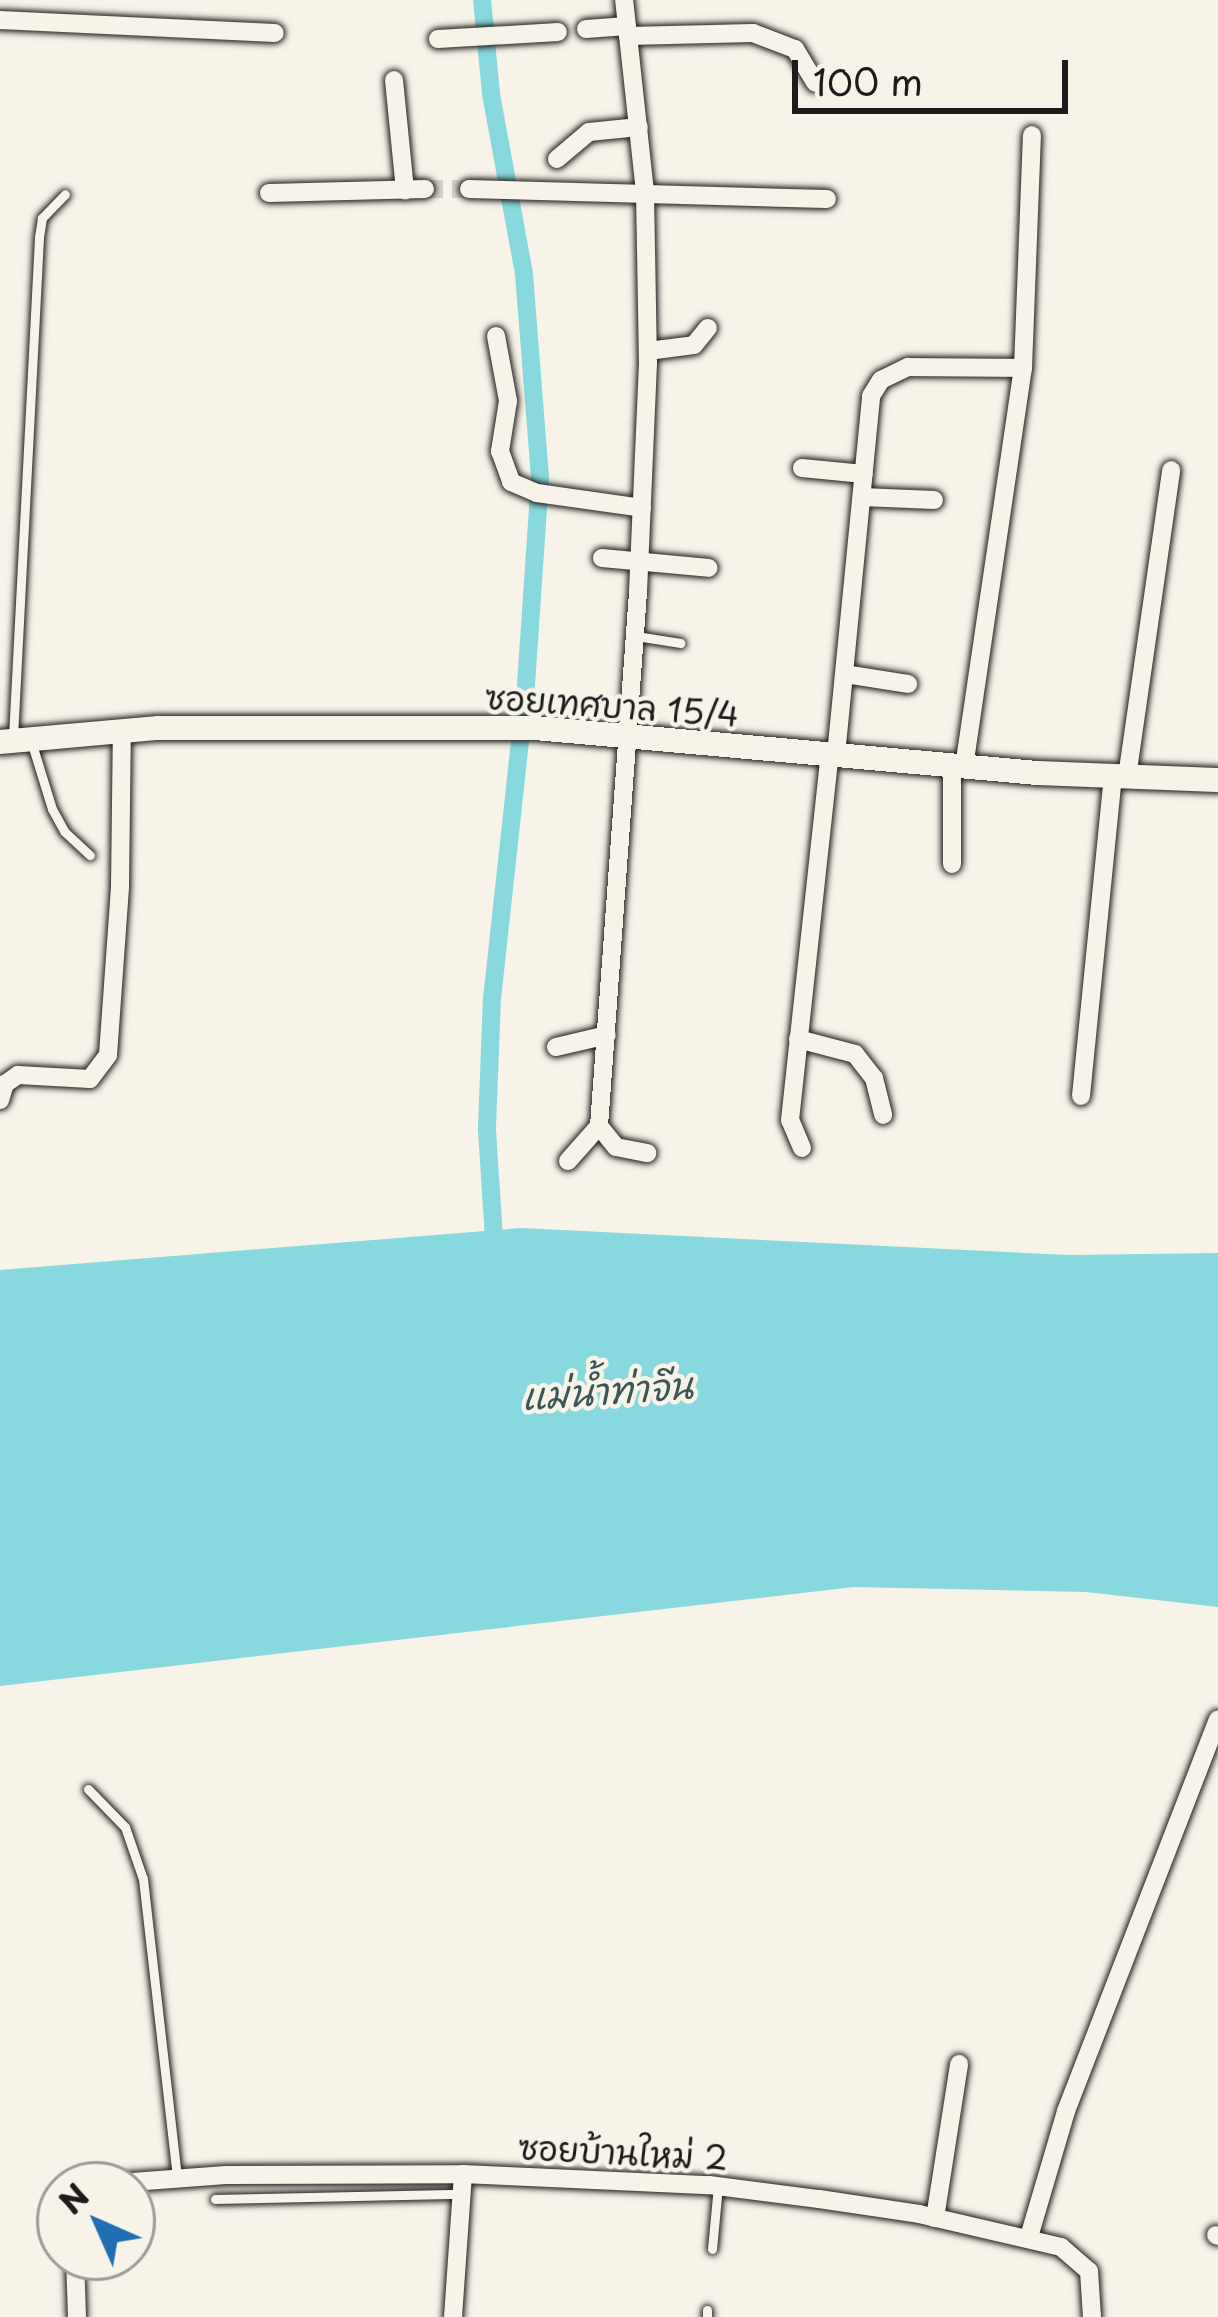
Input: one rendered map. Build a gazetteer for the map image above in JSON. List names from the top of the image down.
{
  "streets": {
    "street": ["ซอยเทศบาล 15/4", "ซอยบ้านใหม่ 2"]
  },
  "water": ["แม่น้ำท่าจีน"],
  "scale_bar": "100 m",
  "north": "top left"
}
